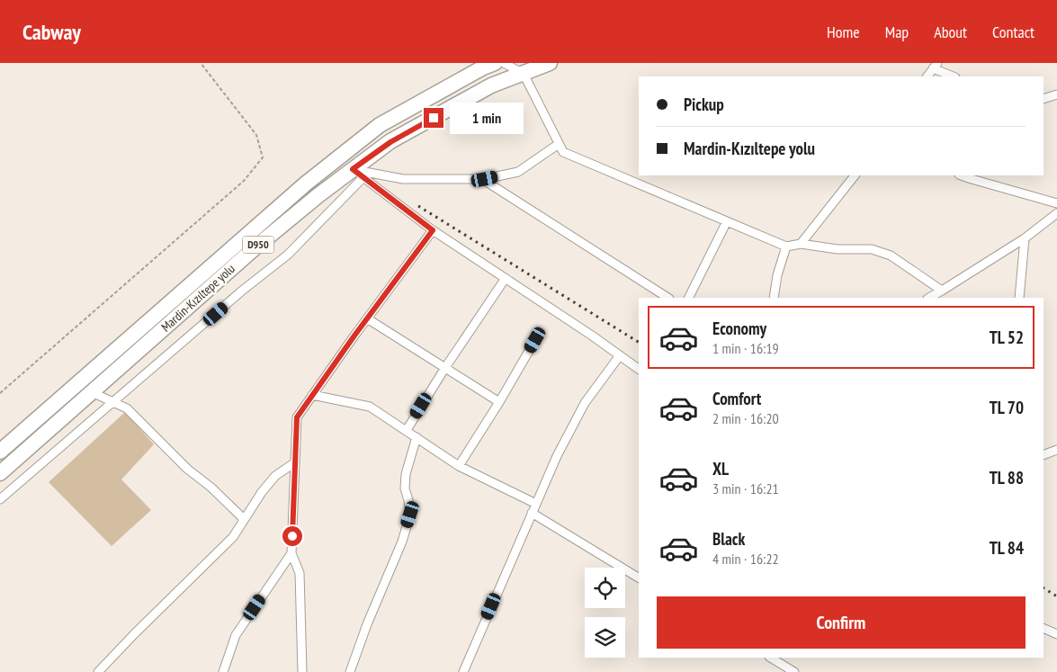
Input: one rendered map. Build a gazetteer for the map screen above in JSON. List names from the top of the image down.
{
  "streets": {
    "highway": ["D950", "Mardin-Kızıltepe yolu"]
  },
  "page": {
    "header": "Cabway",
    "nav": [
      "Home",
      "Map",
      "About",
      "Contact"
    ],
    "banner": ["Pickup", "Mardin-Kızıltepe yolu"],
    "bubble": "1 min",
    "list": [
      {
        "name": "Economy",
        "note": "1 min · 16:19",
        "value": "TL 52"
      },
      {
        "name": "Comfort",
        "note": "2 min · 16:20",
        "value": "TL 70"
      },
      {
        "name": "XL",
        "note": "3 min · 16:21",
        "value": "TL 88"
      },
      {
        "name": "Black",
        "note": "4 min · 16:22",
        "value": "TL 84"
      }
    ],
    "buttons": "Confirm"
  }
}
